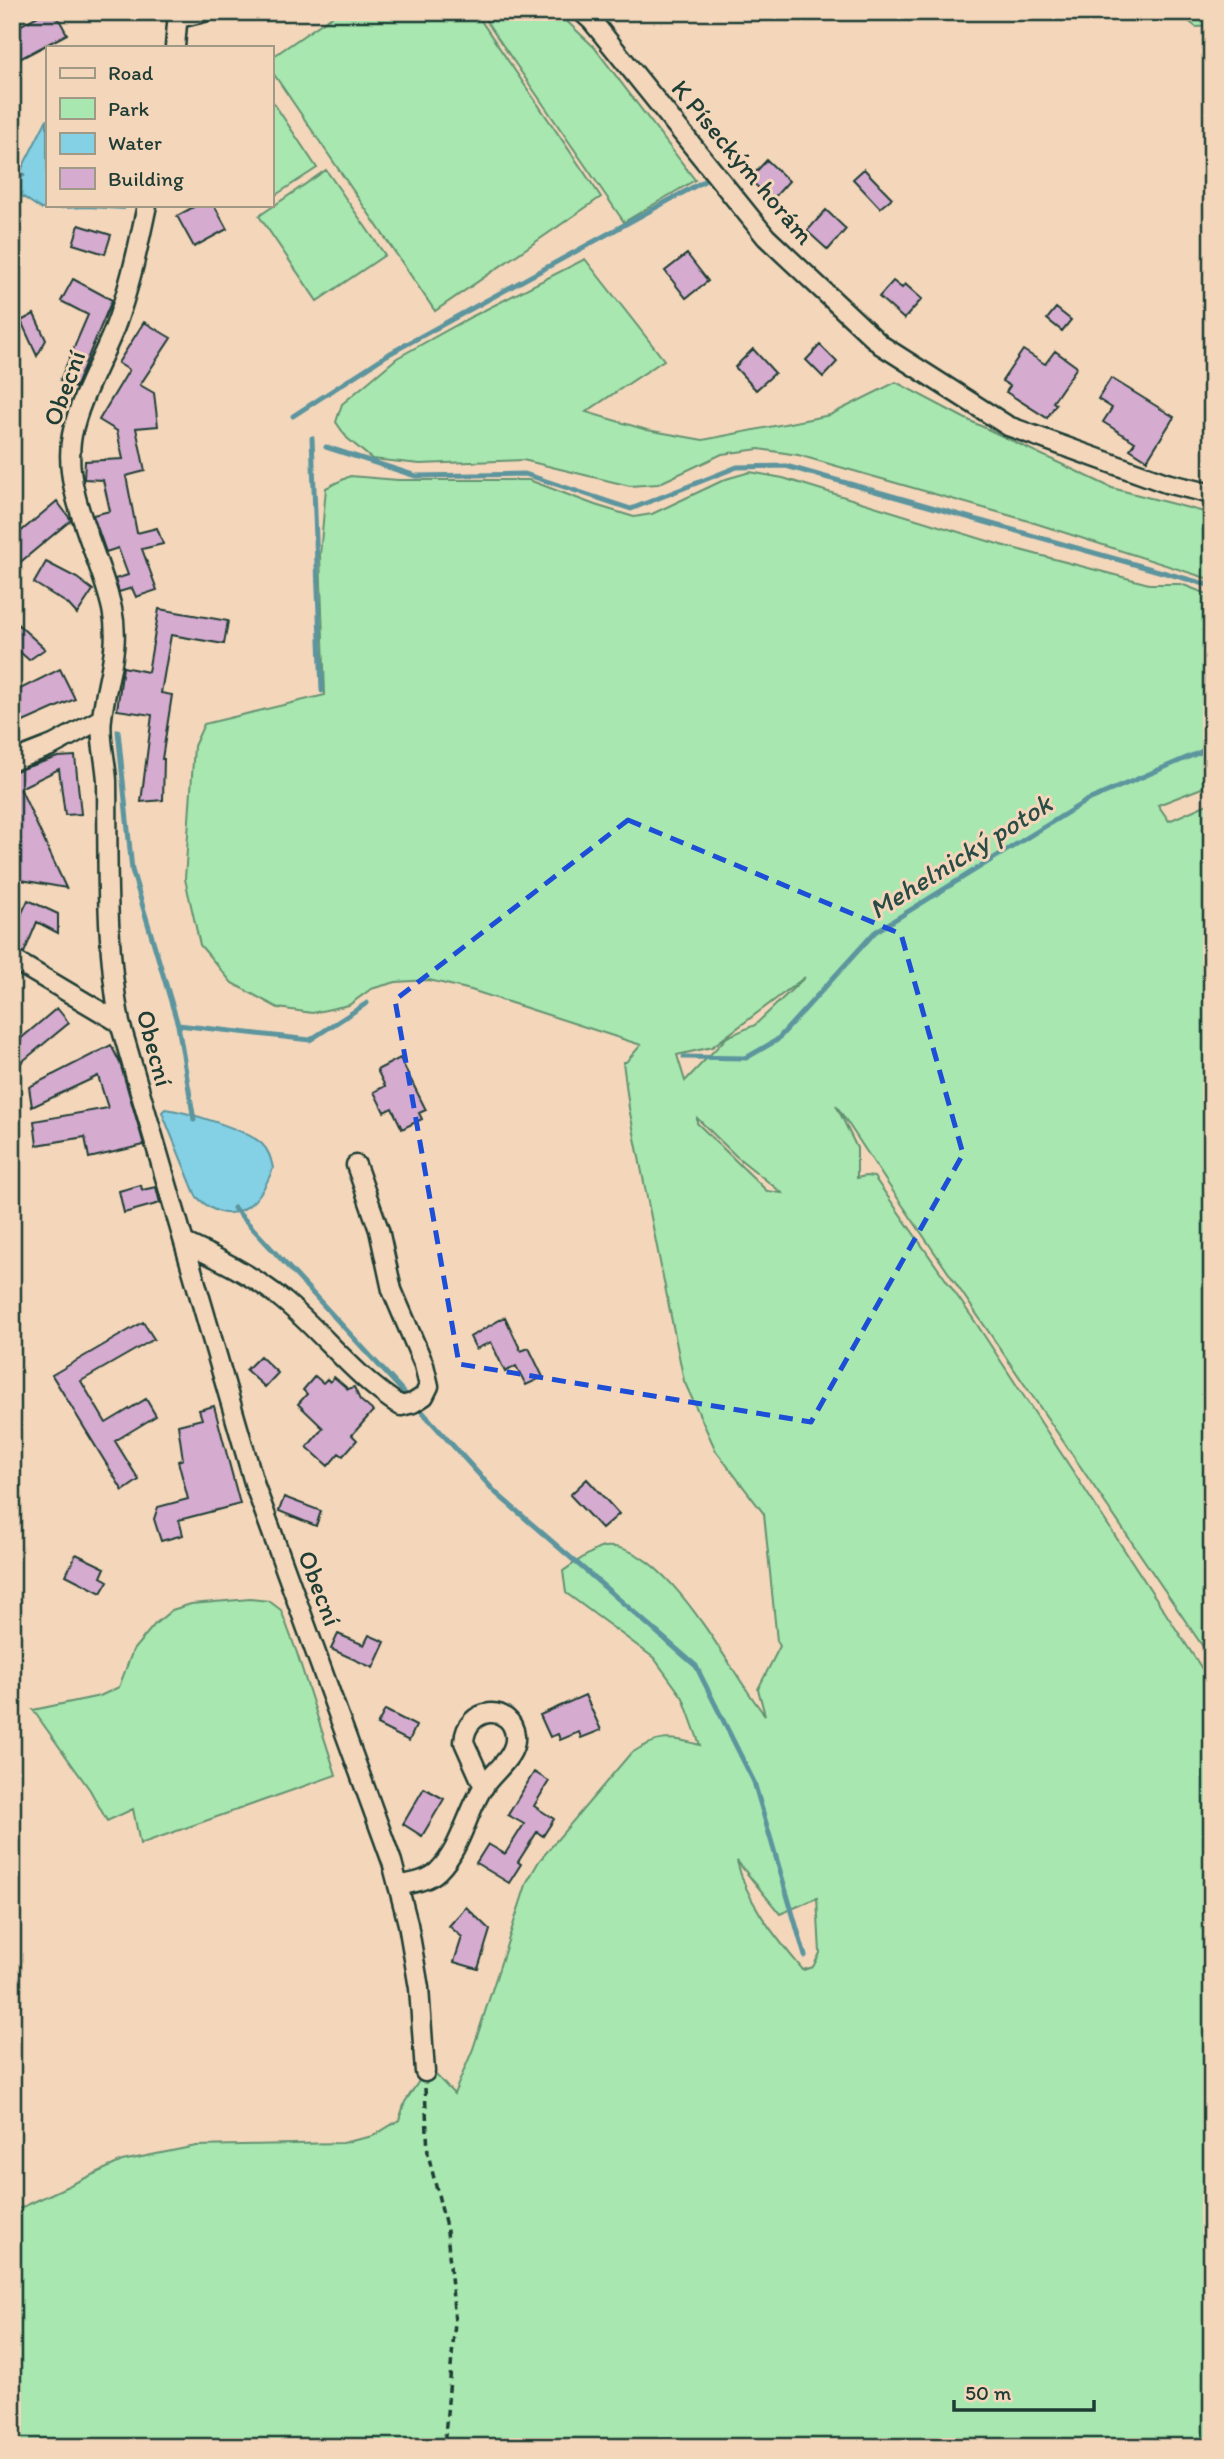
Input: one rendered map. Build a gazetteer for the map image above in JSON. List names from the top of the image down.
{
  "streets": {
    "street": ["K Píseckým horám", "Obecní"]
  },
  "water": ["Mehelnický potok"],
  "legend": [
    "Road",
    "Park",
    "Water",
    "Building"
  ],
  "scale_bar": "50 m"
}
